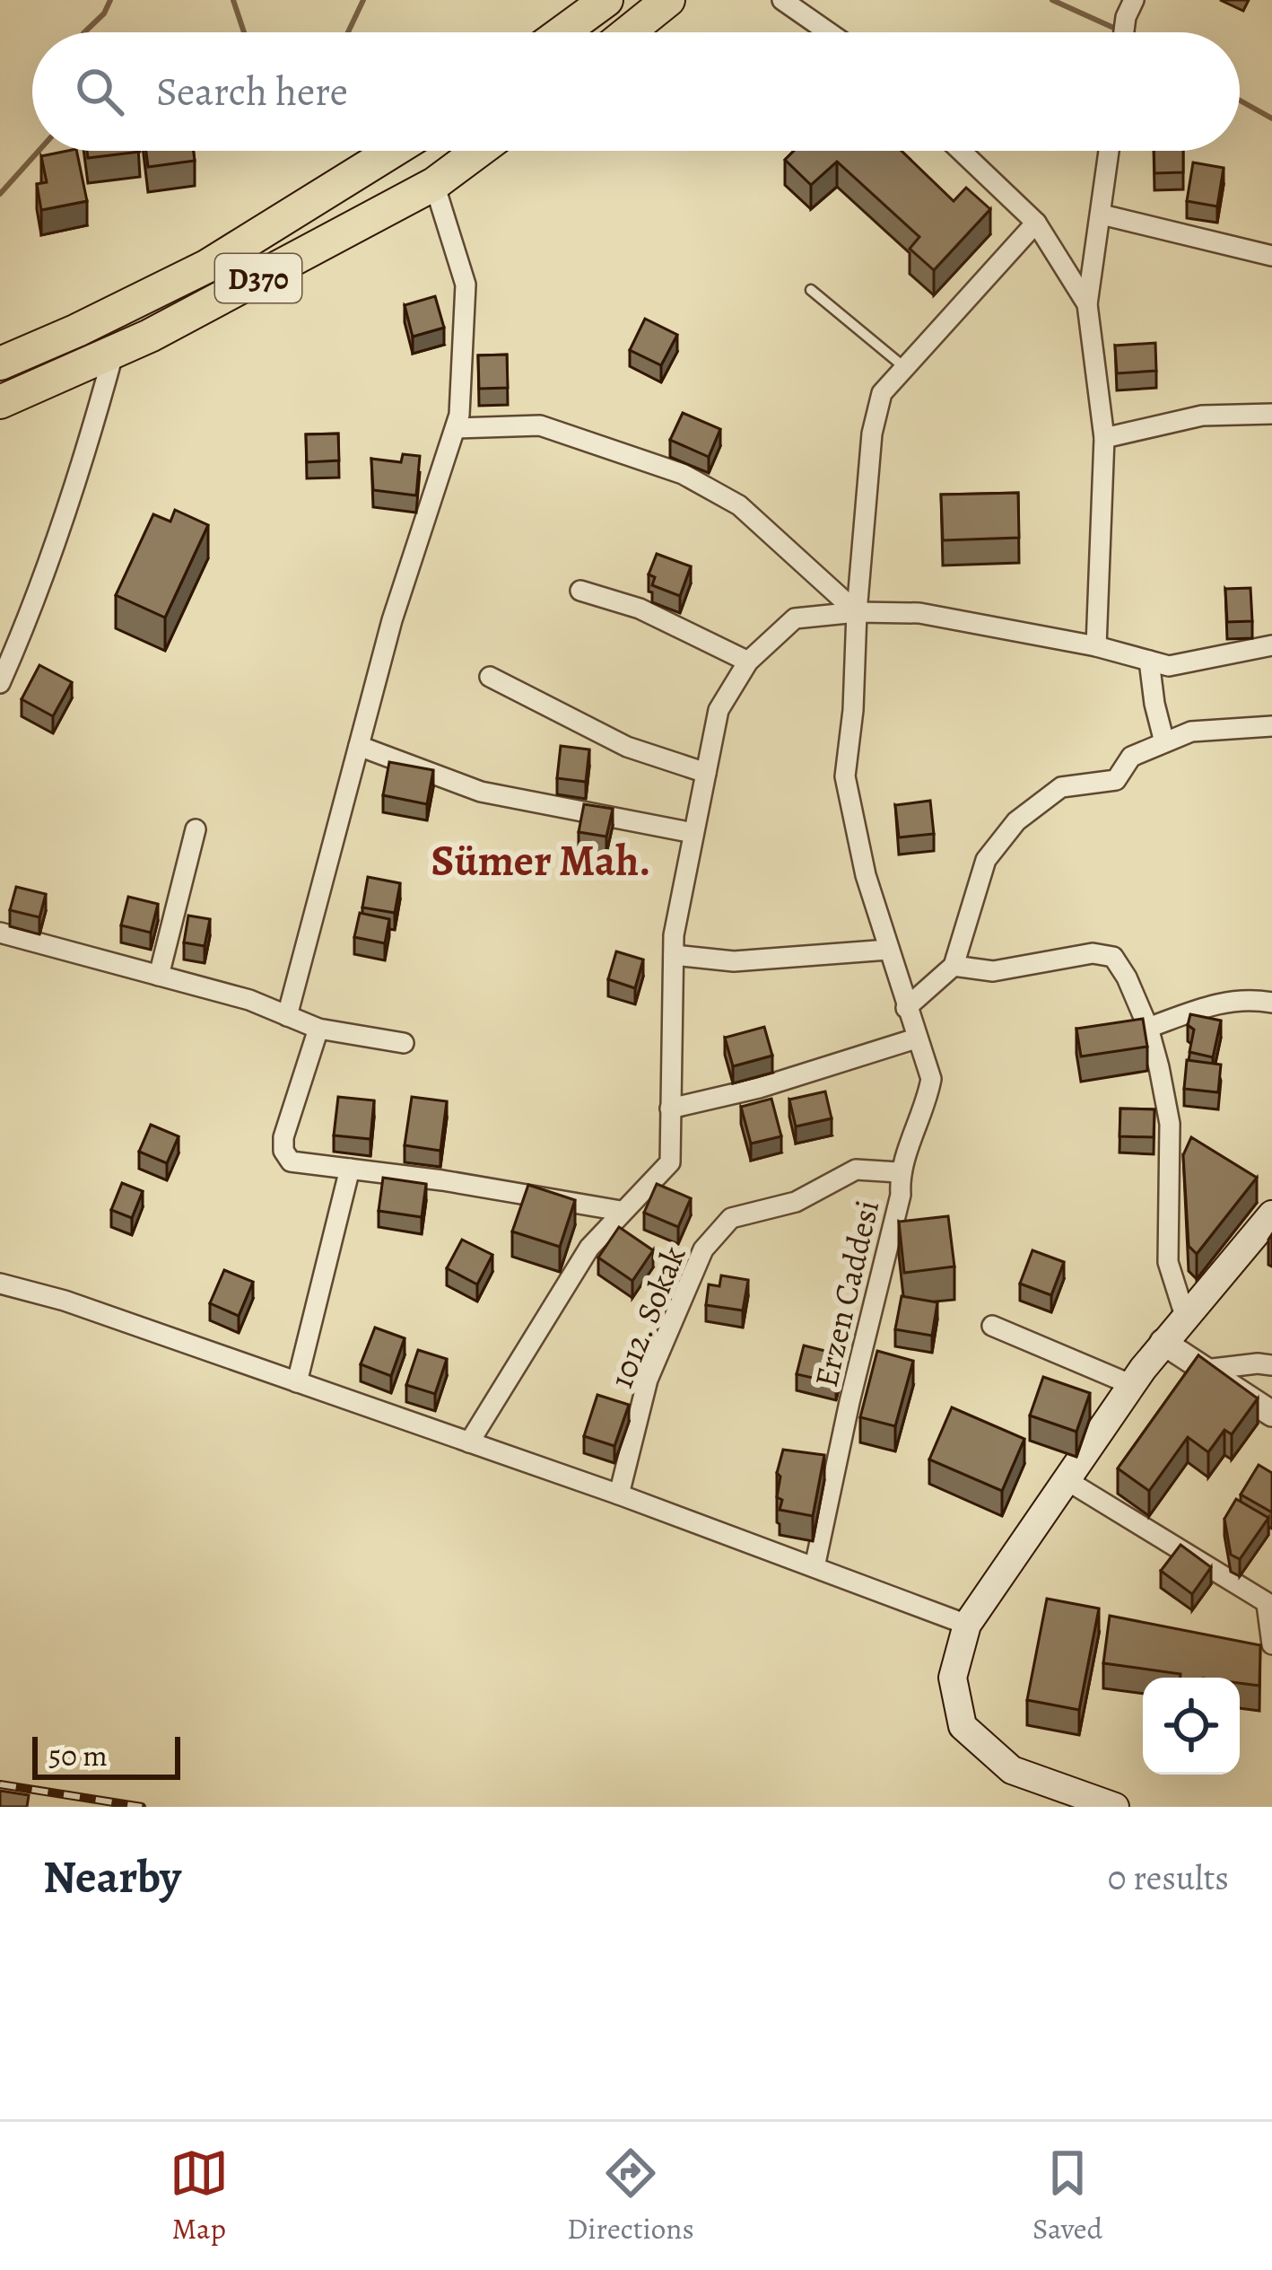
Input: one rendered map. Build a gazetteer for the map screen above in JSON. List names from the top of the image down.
{
  "streets": {
    "highway": ["D370"],
    "street": ["Erzen Caddesi", "1012. Sokak"]
  },
  "crossings": [
    ["Erzen Caddesi", "1012. Sokak"]
  ],
  "districts": ["Sümer Mah."],
  "scale_bar": "50 m",
  "page": {
    "search": "Search here",
    "scale": "50 m",
    "heading": ["Nearby", "0 results"],
    "nav": ["Map", "Directions", "Saved"]
  }
}
